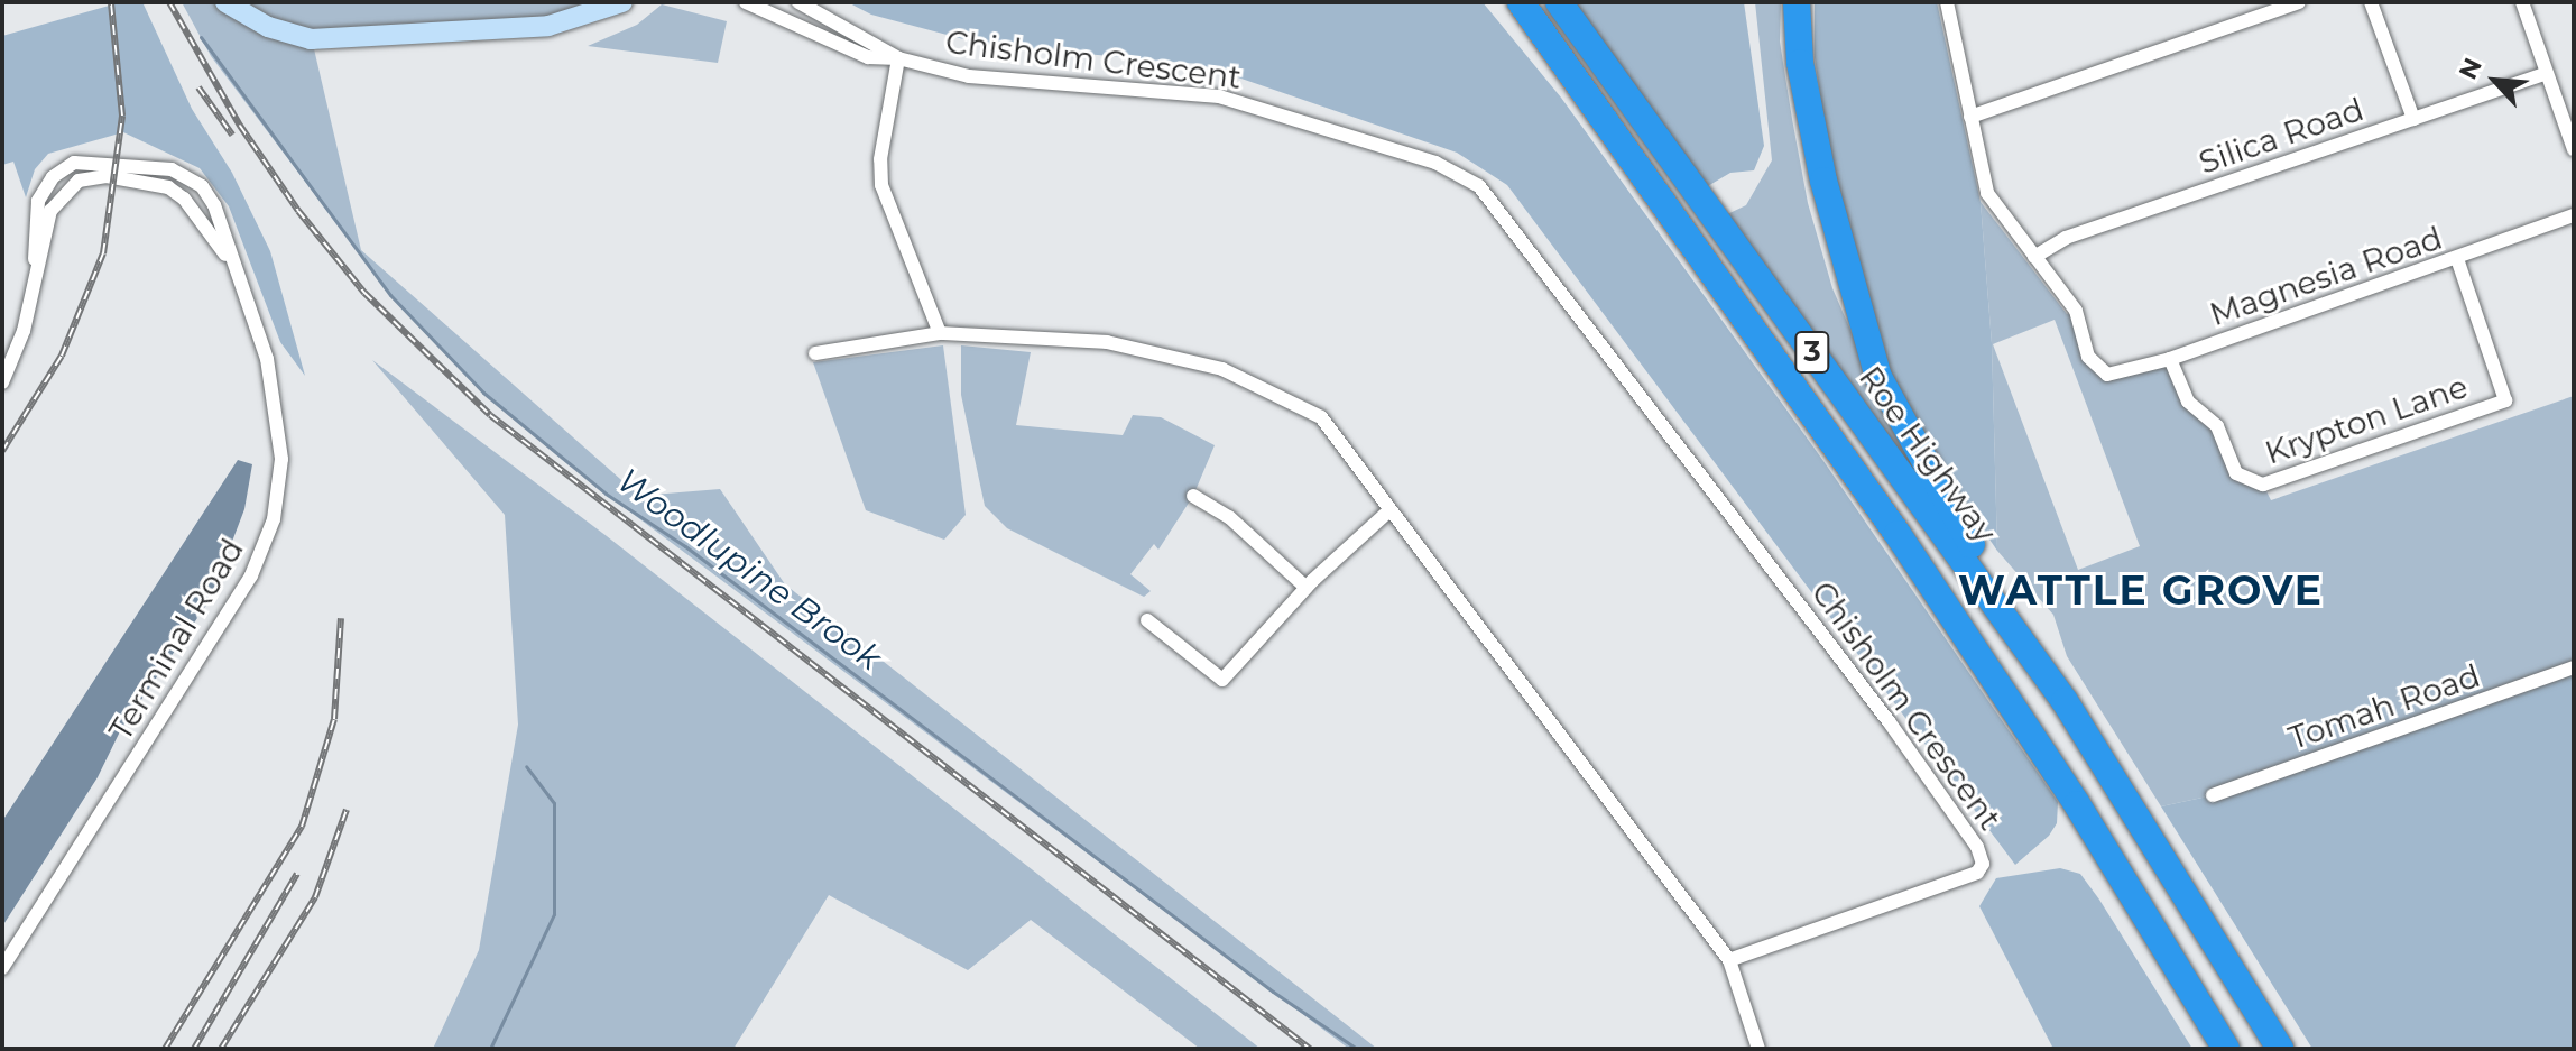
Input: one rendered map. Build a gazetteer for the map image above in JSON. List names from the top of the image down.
{
  "streets": {
    "highway": ["3", "Roe Highway"],
    "street": [
      "Chisholm Crescent",
      "Silica Road",
      "Magnesia Road",
      "Krypton Lane",
      "Terminal Road",
      "Tomah Road"
    ]
  },
  "crossings": [
    ["Silica Road", "Magnesia Road"],
    ["Magnesia Road", "Krypton Lane"]
  ],
  "districts": ["WATTLE GROVE"],
  "water": ["Woodlupine Brook"],
  "north": "top left"
}
